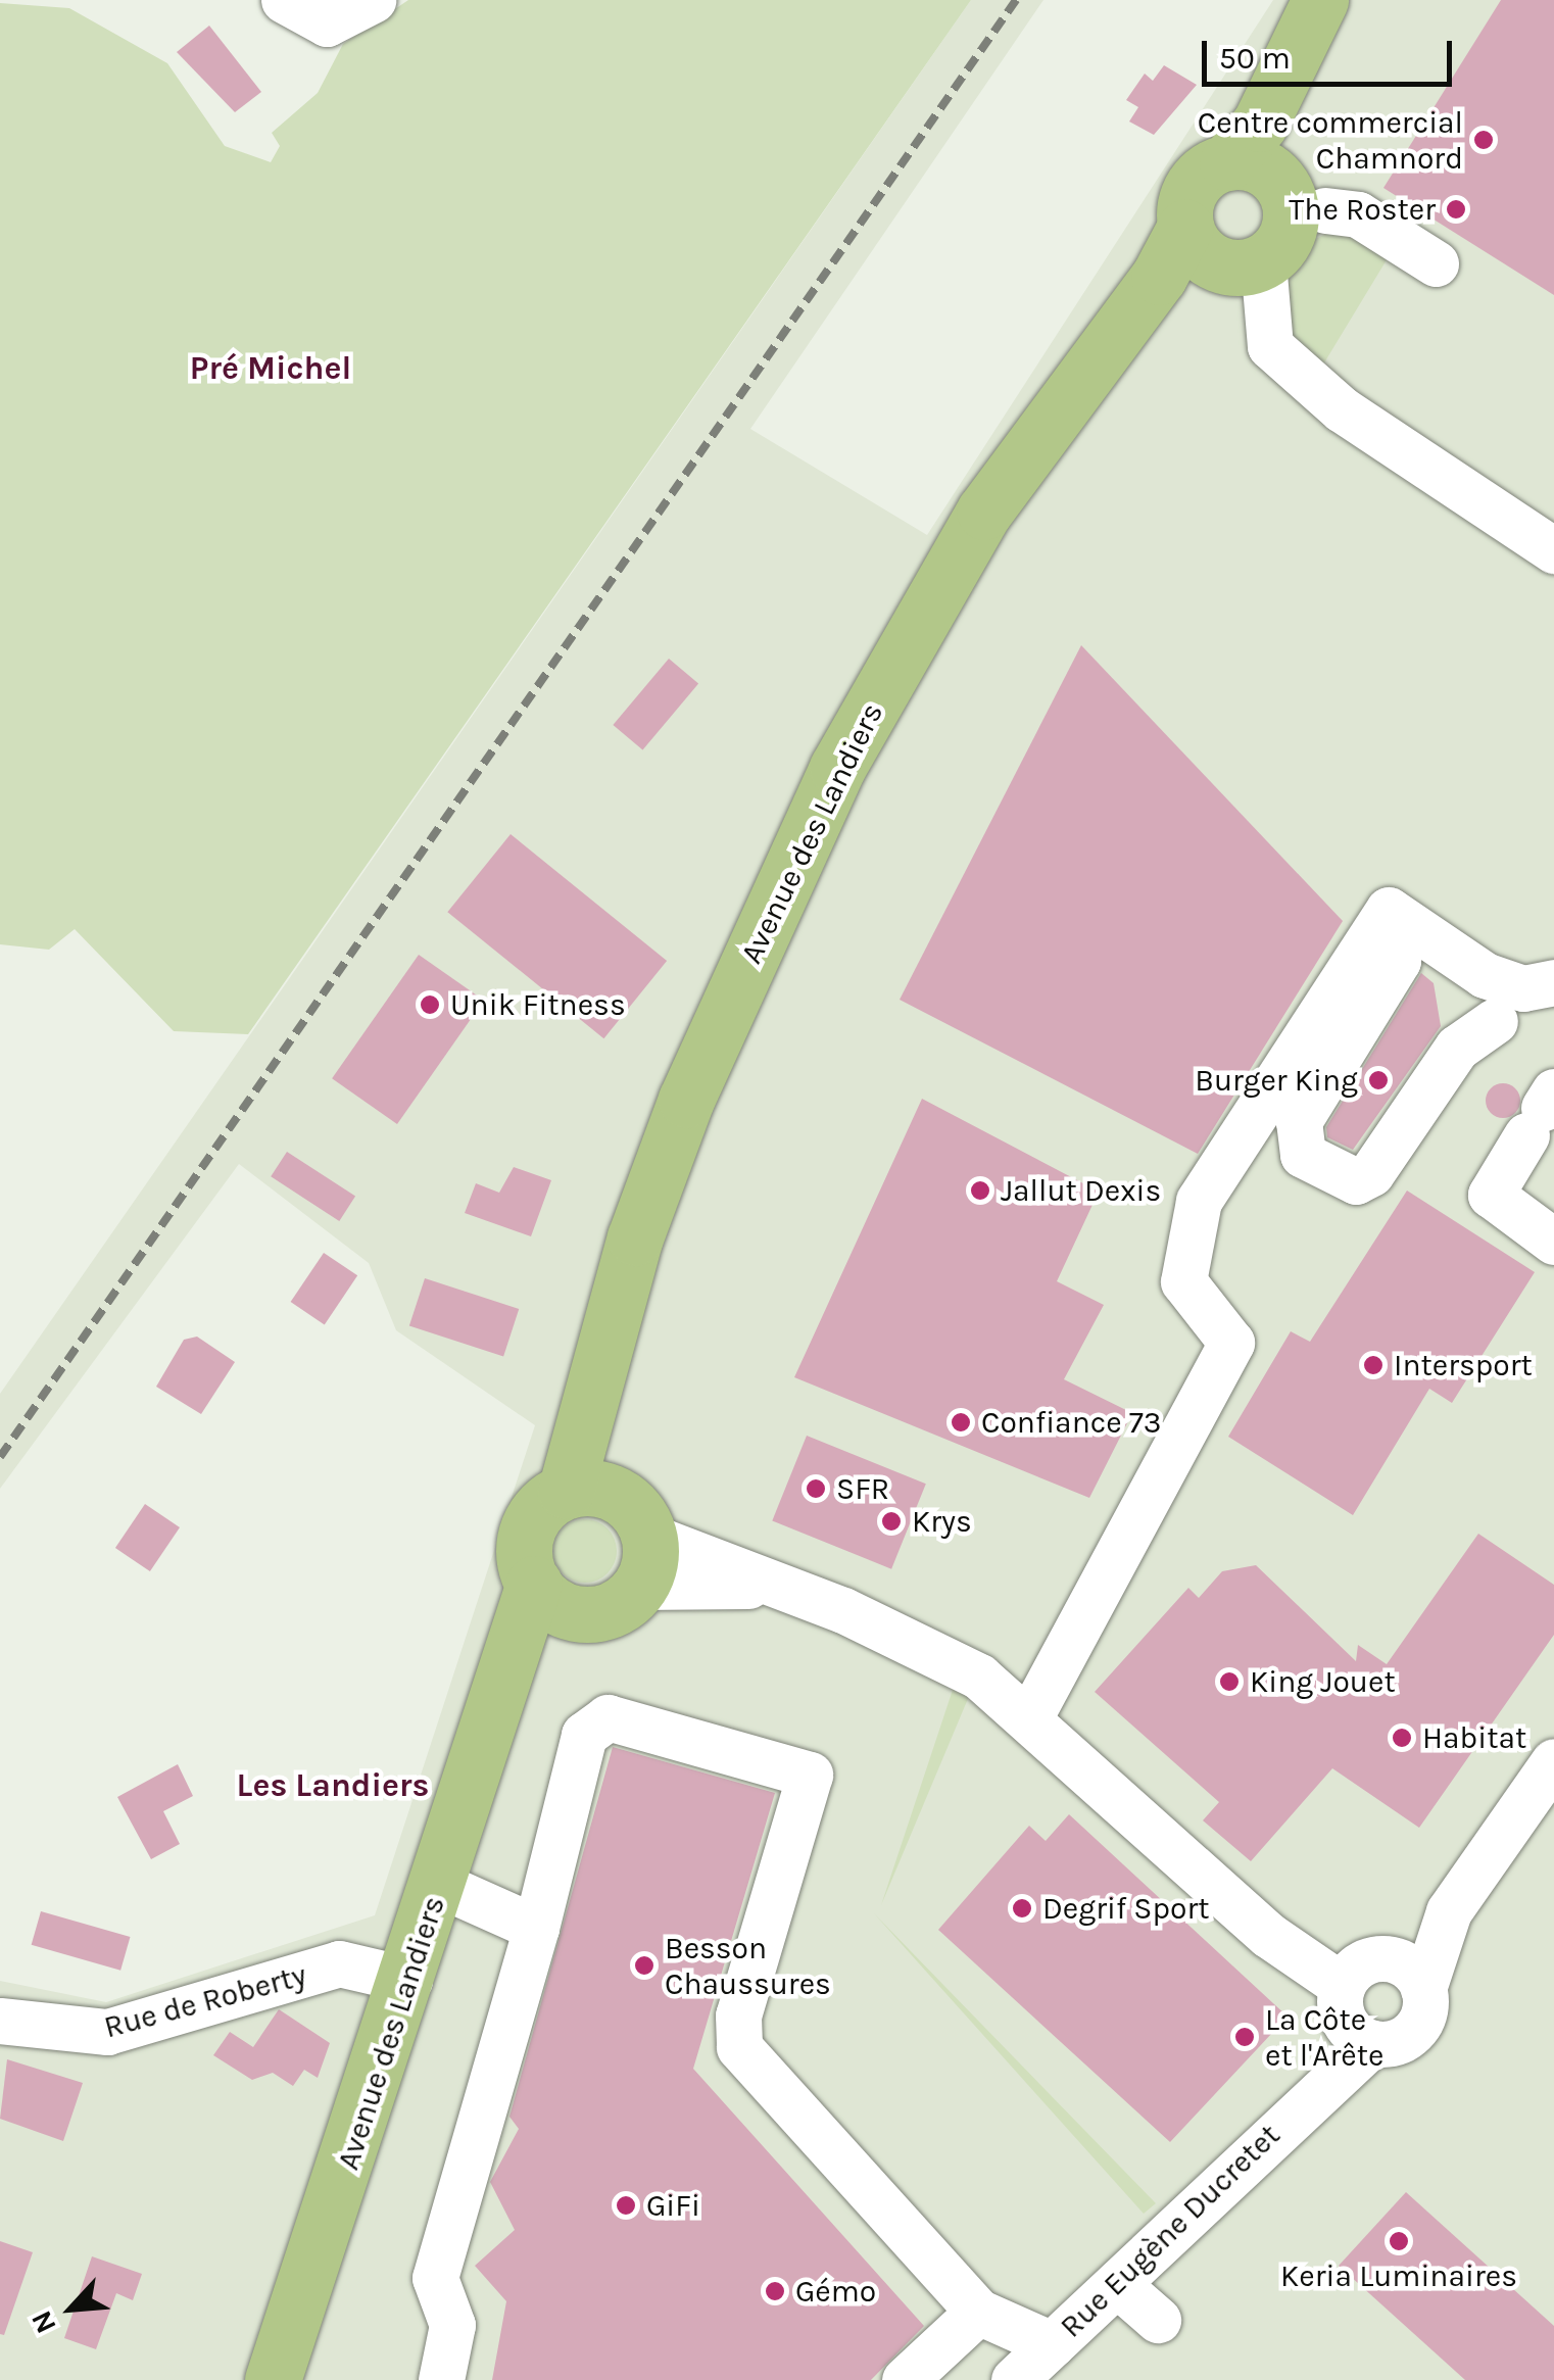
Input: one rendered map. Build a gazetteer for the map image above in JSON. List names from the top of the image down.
{
  "streets": {
    "main road": ["Avenue des Landiers"],
    "street": ["Rue de Roberty", "Rue Eugène Ducretet"]
  },
  "crossings": [
    ["Avenue des Landiers", "Rue de Roberty"]
  ],
  "districts": ["Pré Michel", "Les Landiers"],
  "places": [
    "Centre commercial Chamnord",
    "The Roster",
    "Unik Fitness",
    "Burger King",
    "Jallut Dexis",
    "Intersport",
    "Confiance 73",
    "SFR",
    "Krys",
    "King Jouet",
    "Habitat",
    "Degrif Sport",
    "Besson Chaussures",
    "La Côte et l'Arête",
    "GiFi",
    "Keria Luminaires",
    "Gémo"
  ],
  "scale_bar": "50 m",
  "north": "bottom left"
}
